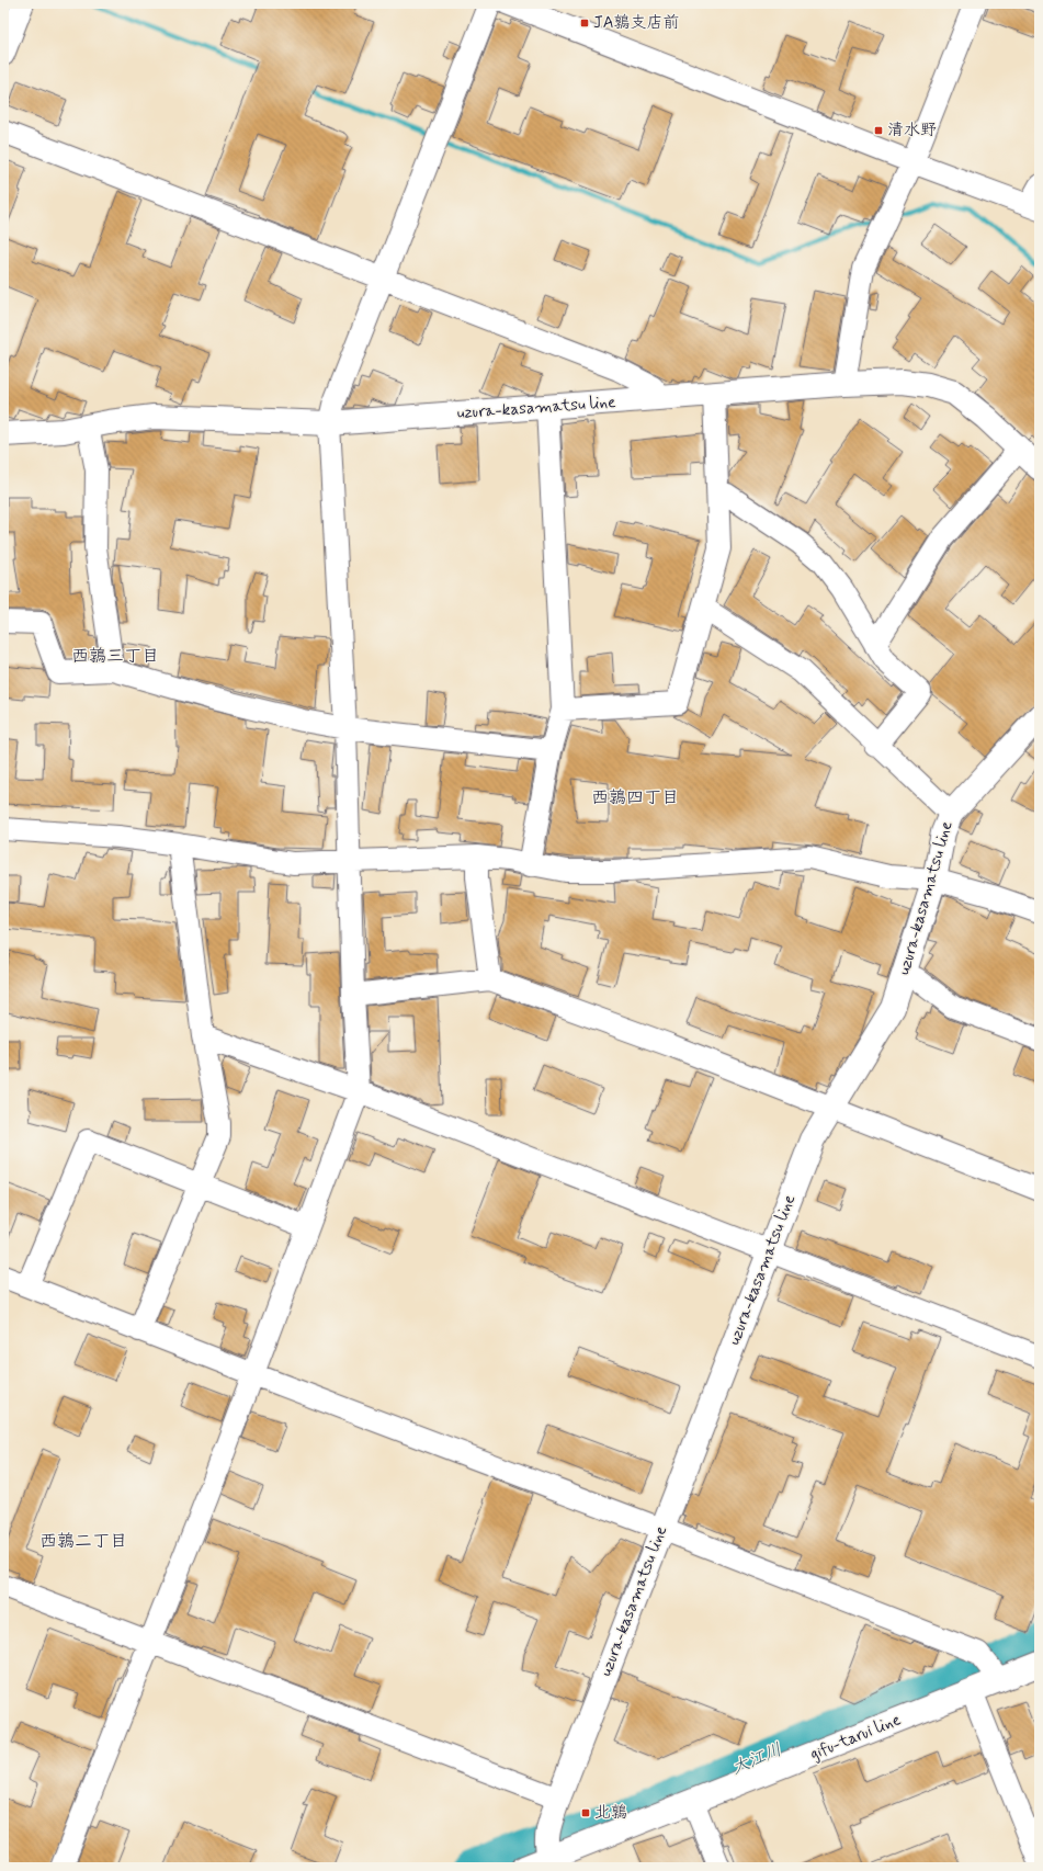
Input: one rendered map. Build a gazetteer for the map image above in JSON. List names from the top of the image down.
{
  "streets": {
    "main road": ["uzura-kasamatsu line", "gifu-tarui line"]
  },
  "crossings": [
    ["uzura-kasamatsu line", "gifu-tarui line"]
  ],
  "districts": ["西鶉三丁目", "西鶉四丁目", "西鶉二丁目"],
  "water": ["大江川"],
  "places": {
    "transit": ["JA鶉支店前", "清水野", "北鶉"]
  }
}
